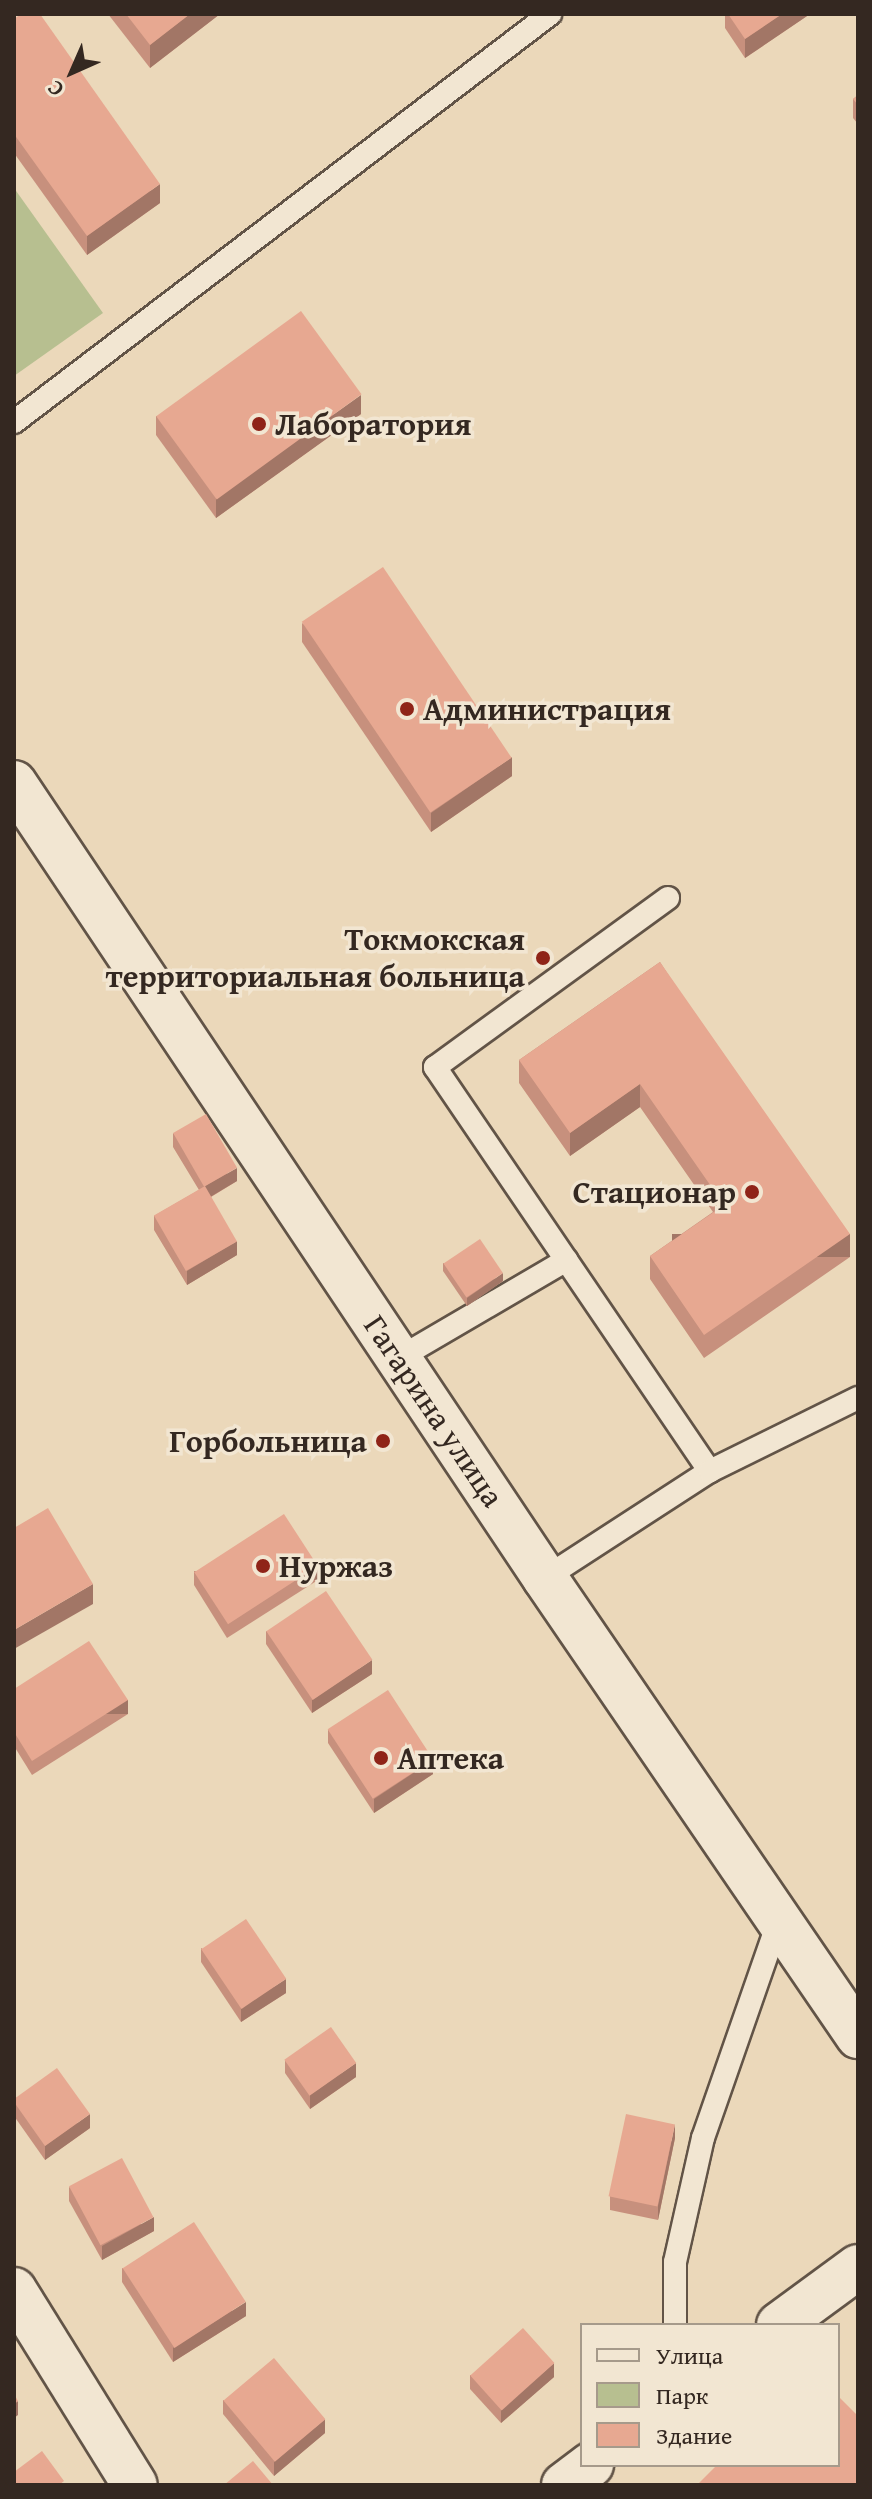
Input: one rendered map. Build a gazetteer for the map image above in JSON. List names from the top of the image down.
{
  "streets": {
    "main road": ["Гагарина улица"]
  },
  "places": [
    "Лаборатория",
    "Администрация",
    "Токмокская территориальная больница",
    "Cтационар",
    "Горбольница",
    "Нуржаз",
    "Аптека"
  ],
  "legend": ["Улица", "Парк", "Здание"],
  "north": "bottom left"
}
